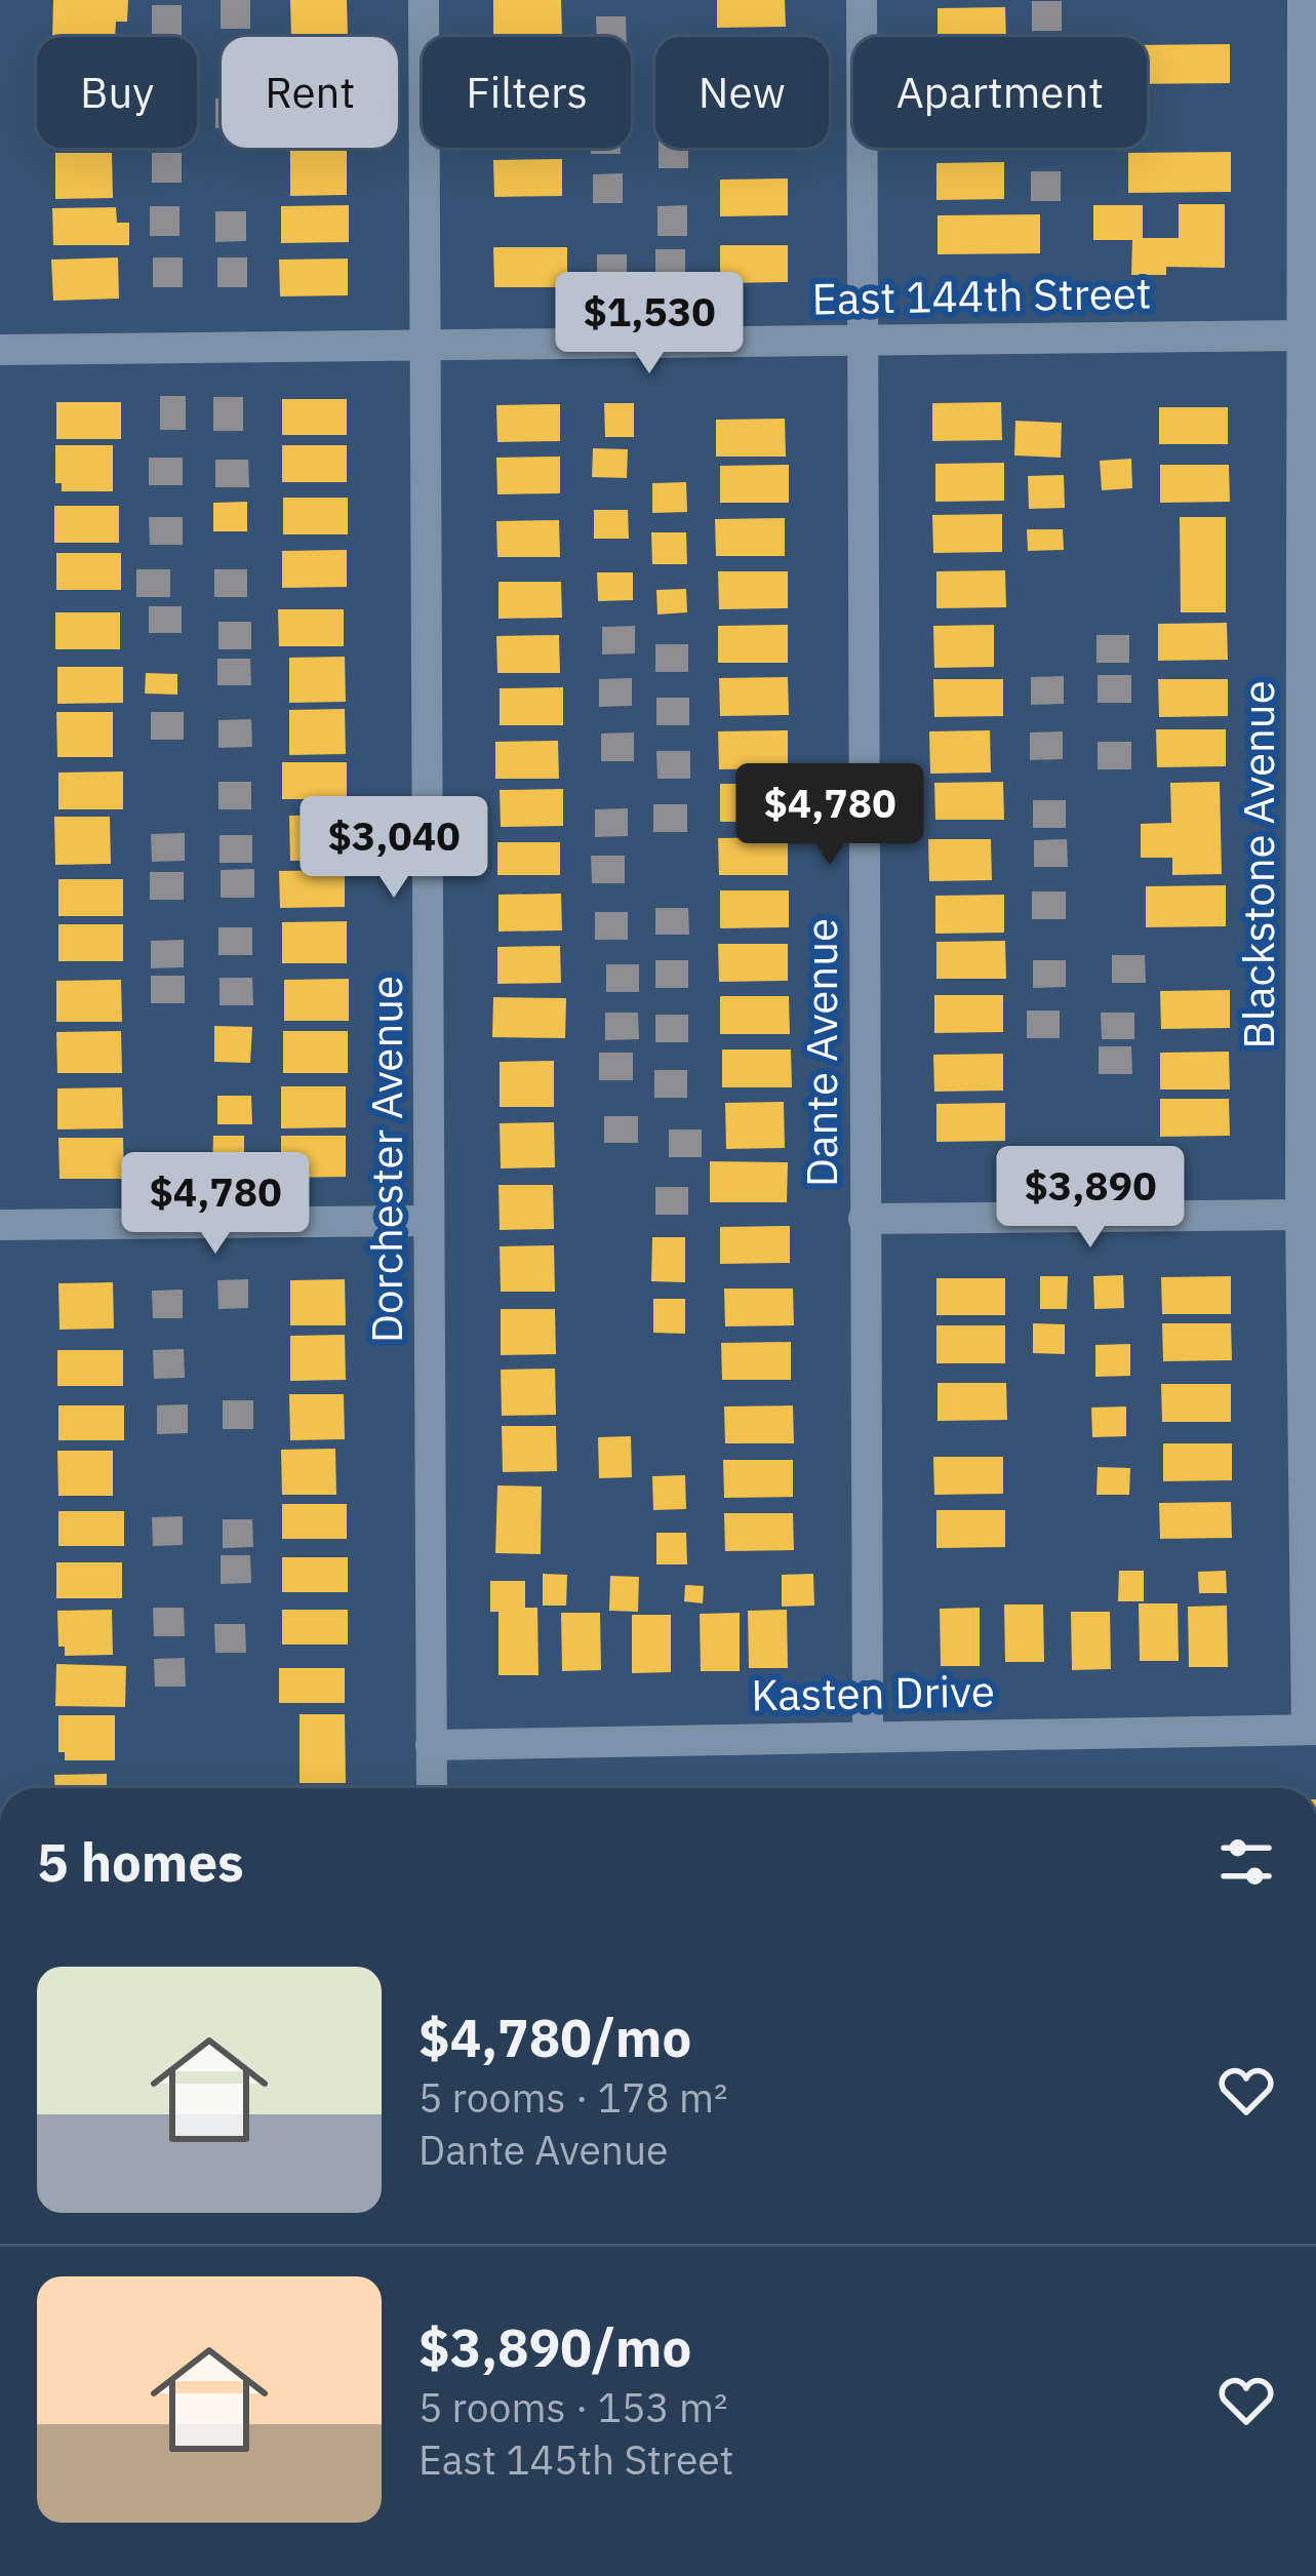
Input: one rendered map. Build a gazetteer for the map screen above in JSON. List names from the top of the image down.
{
  "streets": {
    "street": [
      "East 144th Street",
      "Blackstone Avenue",
      "Dante Avenue",
      "Dorchester Avenue",
      "Kasten Drive"
    ]
  },
  "crossings": [
    ["East 144th Street", "Blackstone Avenue"],
    ["East 144th Street", "Dante Avenue"],
    ["East 144th Street", "Dorchester Avenue"],
    ["Blackstone Avenue", "Kasten Drive"],
    ["Dante Avenue", "Kasten Drive"],
    ["Dorchester Avenue", "Kasten Drive"]
  ],
  "page": {
    "chip": [
      "Buy",
      "Rent",
      "Filters",
      "New",
      "Apartment"
    ],
    "price": [
      "$1,530",
      "$4,780",
      "$3,040",
      "$3,890",
      "$4,780"
    ],
    "heading": "5 homes",
    "list": [
      {
        "name": "$4,780/mo",
        "note": "5 rooms · 178 m² · Dante Avenue"
      },
      {
        "name": "$3,890/mo",
        "note": "5 rooms · 153 m² · East 145th Street"
      }
    ]
  }
}
